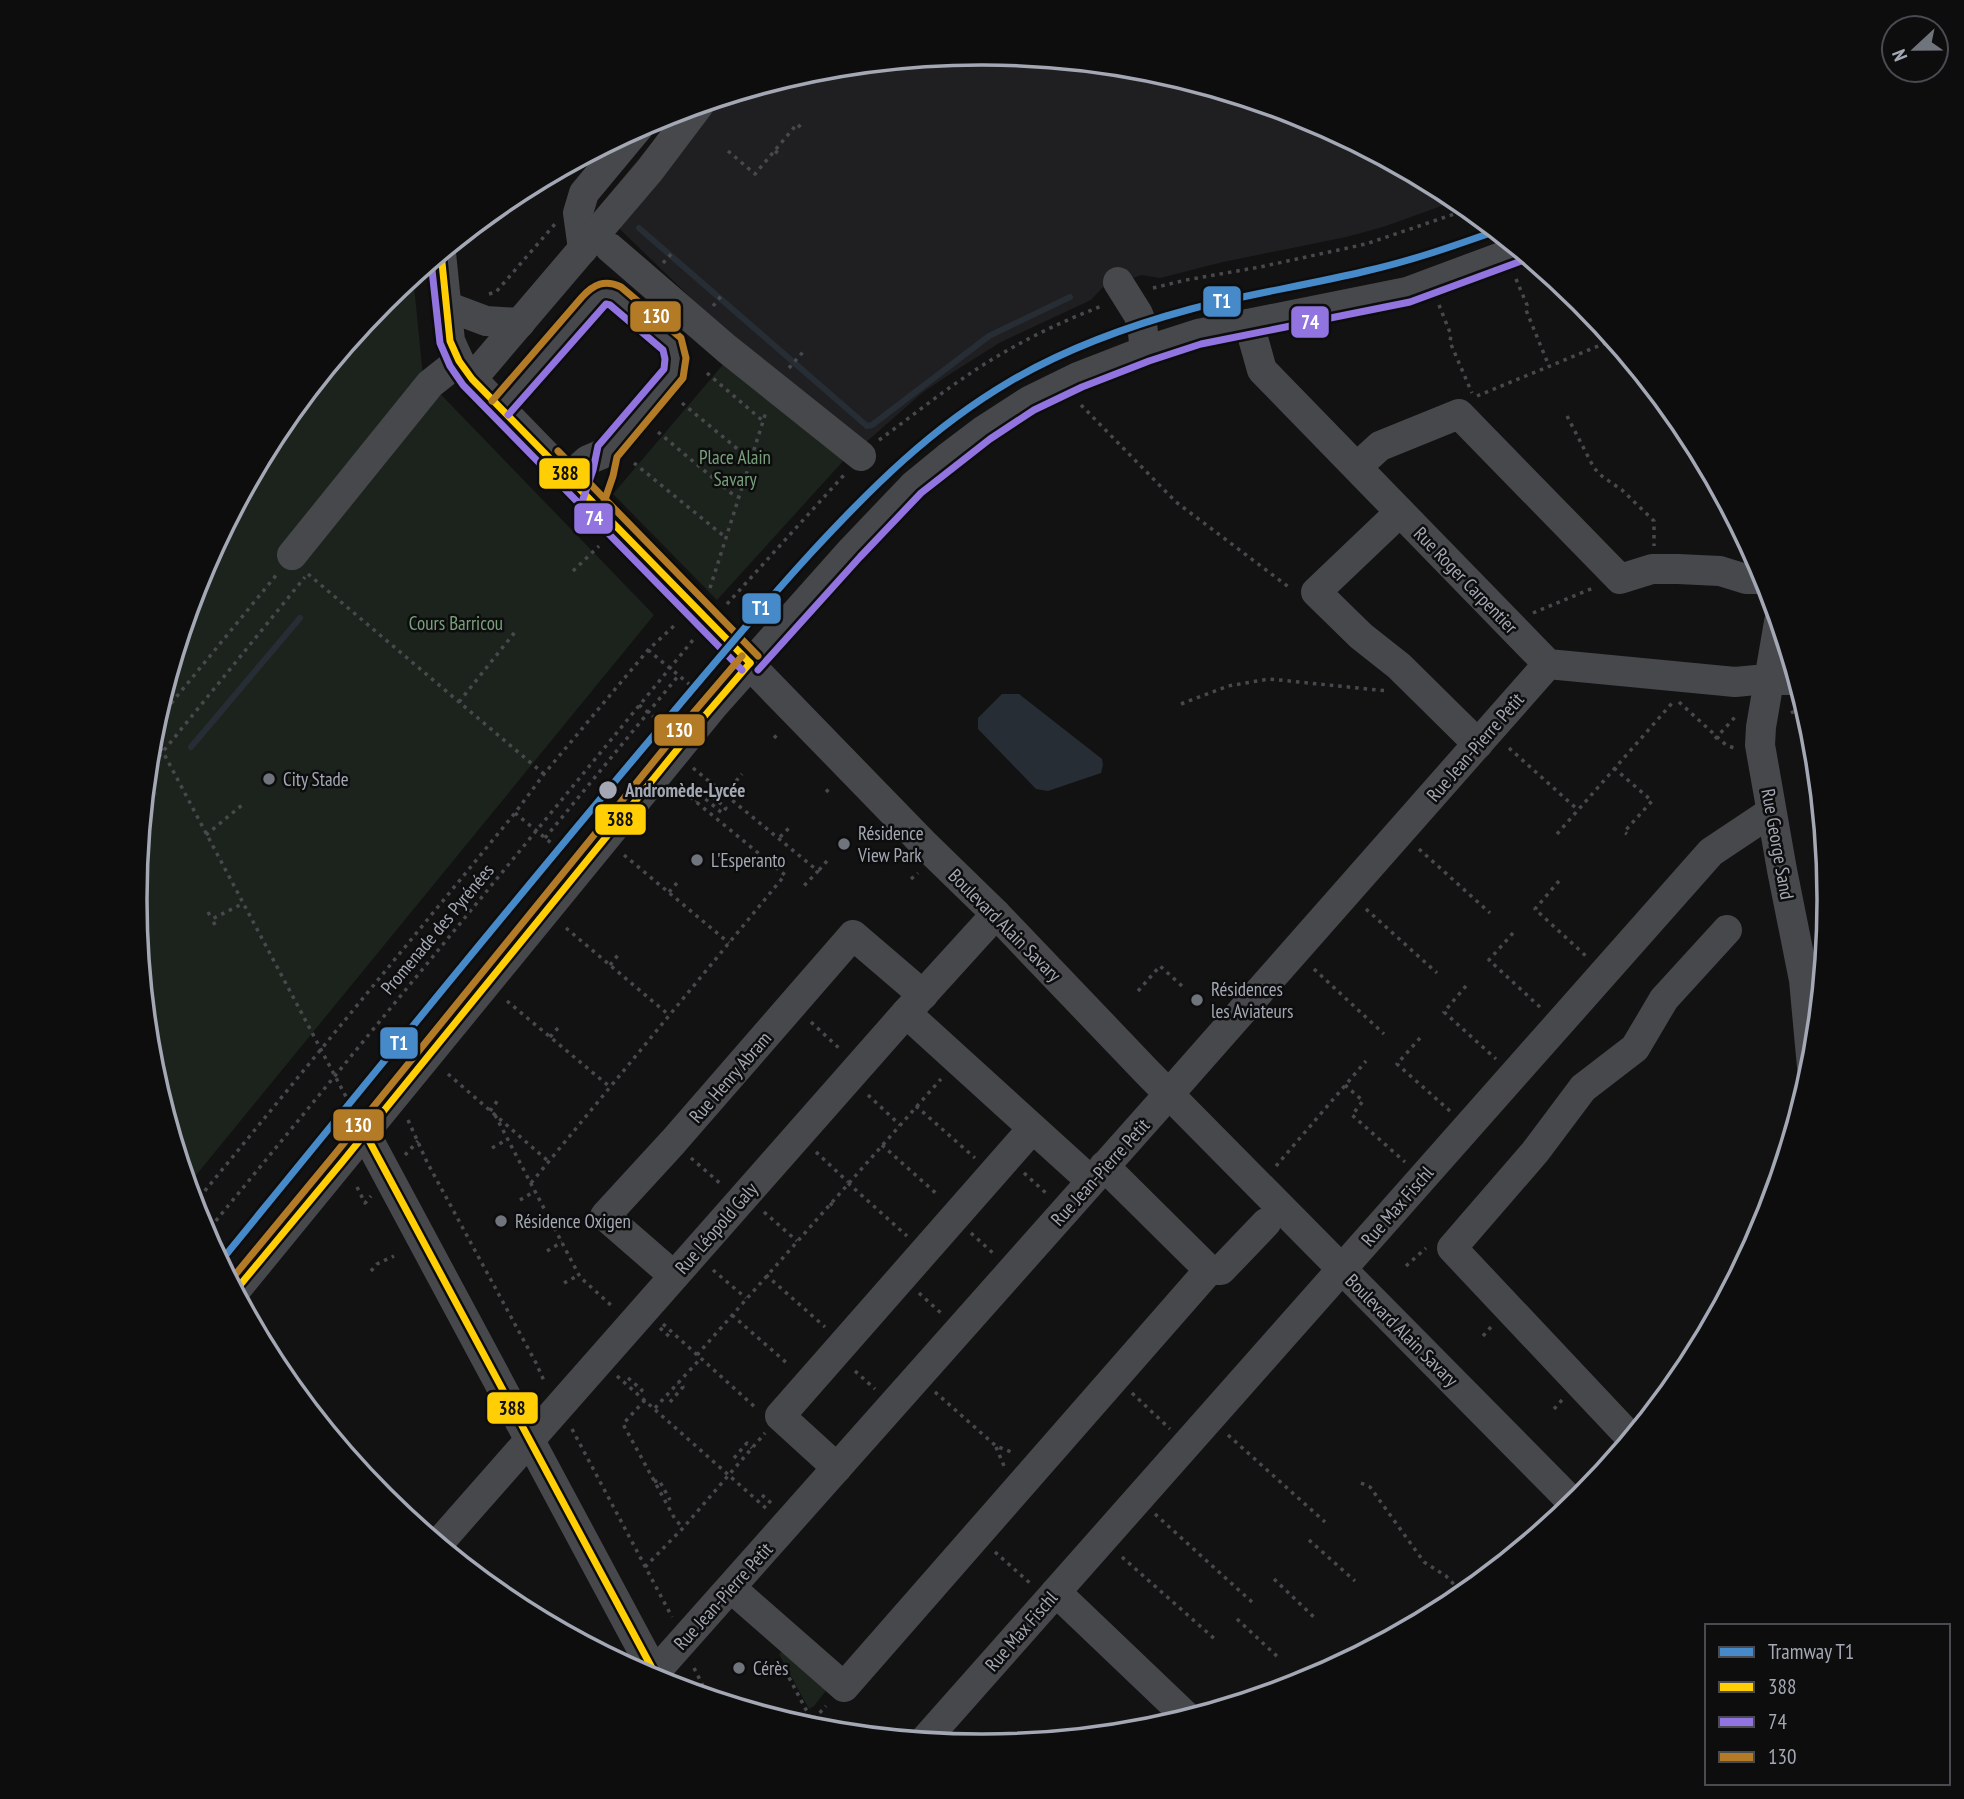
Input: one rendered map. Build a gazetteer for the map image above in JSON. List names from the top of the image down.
{
  "streets": {
    "street": [
      "Rue Roger Carpentier",
      "Rue Jean-Pierre Petit",
      "Rue George Sand",
      "Boulevard Alain Savary",
      "Rue Henry Abram",
      "Rue Max Fischl",
      "Rue Léopold Galy"
    ],
    "path": ["Promenade des Pyrénées"]
  },
  "crossings": [
    ["Rue Roger Carpentier", "Rue Jean-Pierre Petit"],
    ["Rue Jean-Pierre Petit", "Boulevard Alain Savary"],
    ["Rue George Sand", "Rue Max Fischl"],
    ["Boulevard Alain Savary", "Rue Max Fischl"],
    ["Boulevard Alain Savary", "Rue Léopold Galy"],
    ["Rue Henry Abram", "Rue Léopold Galy"]
  ],
  "parks": ["Place Alain Savary", "Cours Barricou"],
  "places": [
    "City Stade",
    "Andromède-Lycée",
    "Résidence View Park",
    "L'Esperanto",
    "Résidences les Aviateurs",
    "Résidence Oxigen",
    "Cérès"
  ],
  "lines": [
    "tram line T1",
    "transit line 74",
    "transit line 388",
    "transit line 130"
  ],
  "legend": [
    "Tramway T1",
    "388",
    "74",
    "130"
  ],
  "north": "left"
}
